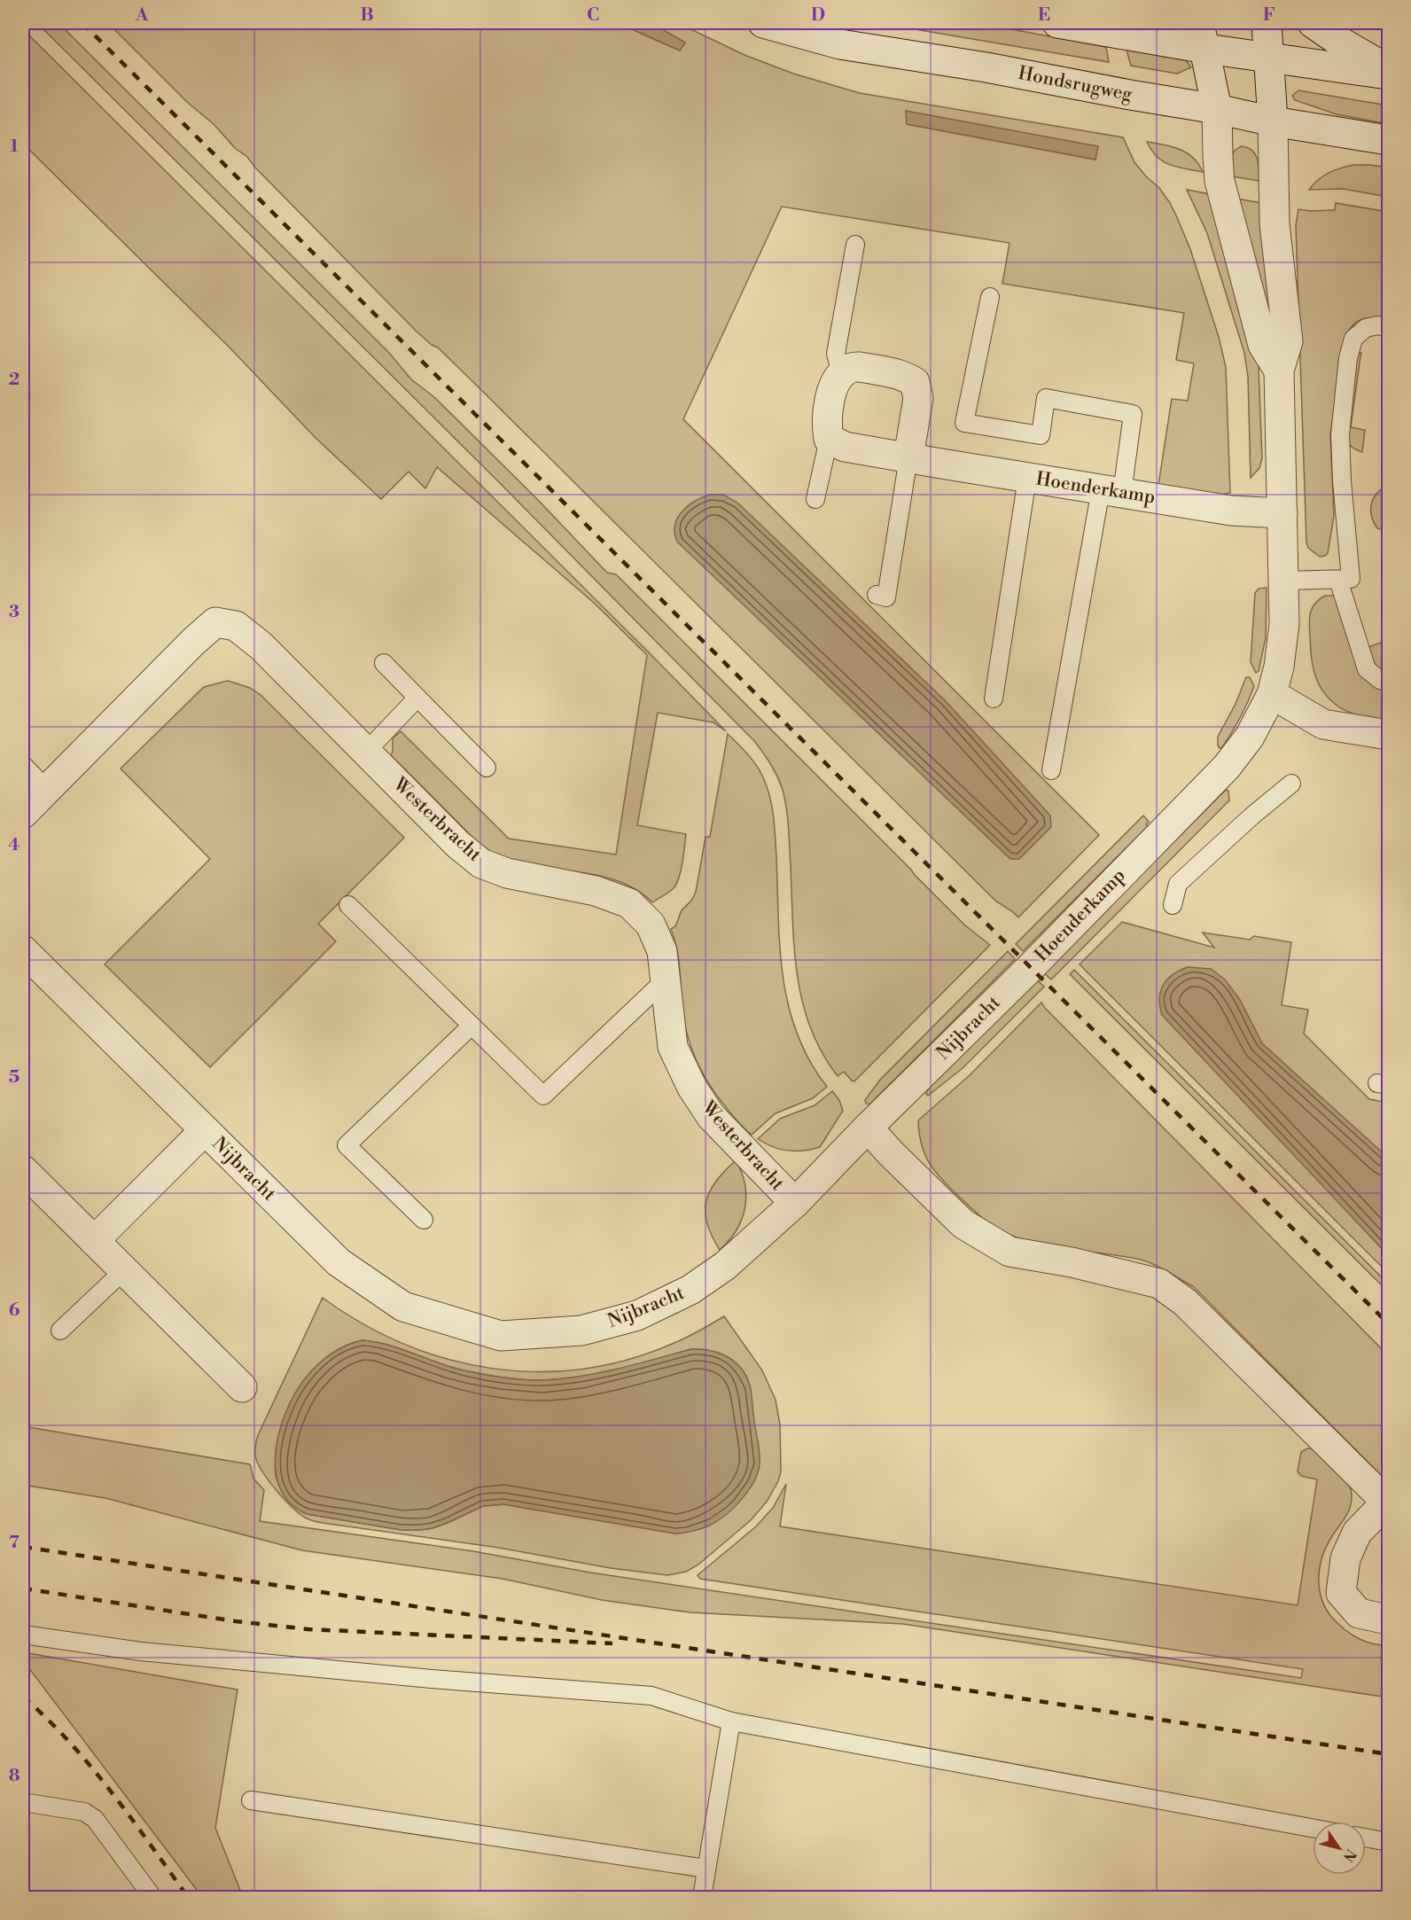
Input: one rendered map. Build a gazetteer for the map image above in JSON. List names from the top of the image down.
{
  "streets": {
    "street": [
      "Hondsrugweg",
      "Hoenderkamp",
      "Westerbracht",
      "Nijbracht"
    ]
  },
  "crossings": [
    ["Hondsrugweg", "Hoenderkamp"],
    ["Hoenderkamp", "Nijbracht"],
    ["Westerbracht", "Nijbracht"]
  ],
  "north": "bottom right",
  "grid": {
    "columns": [
      "A",
      "B",
      "C",
      "D",
      "E",
      "F"
    ],
    "rows": [
      "1",
      "2",
      "3",
      "4",
      "5",
      "6",
      "7",
      "8"
    ]
  }
}
